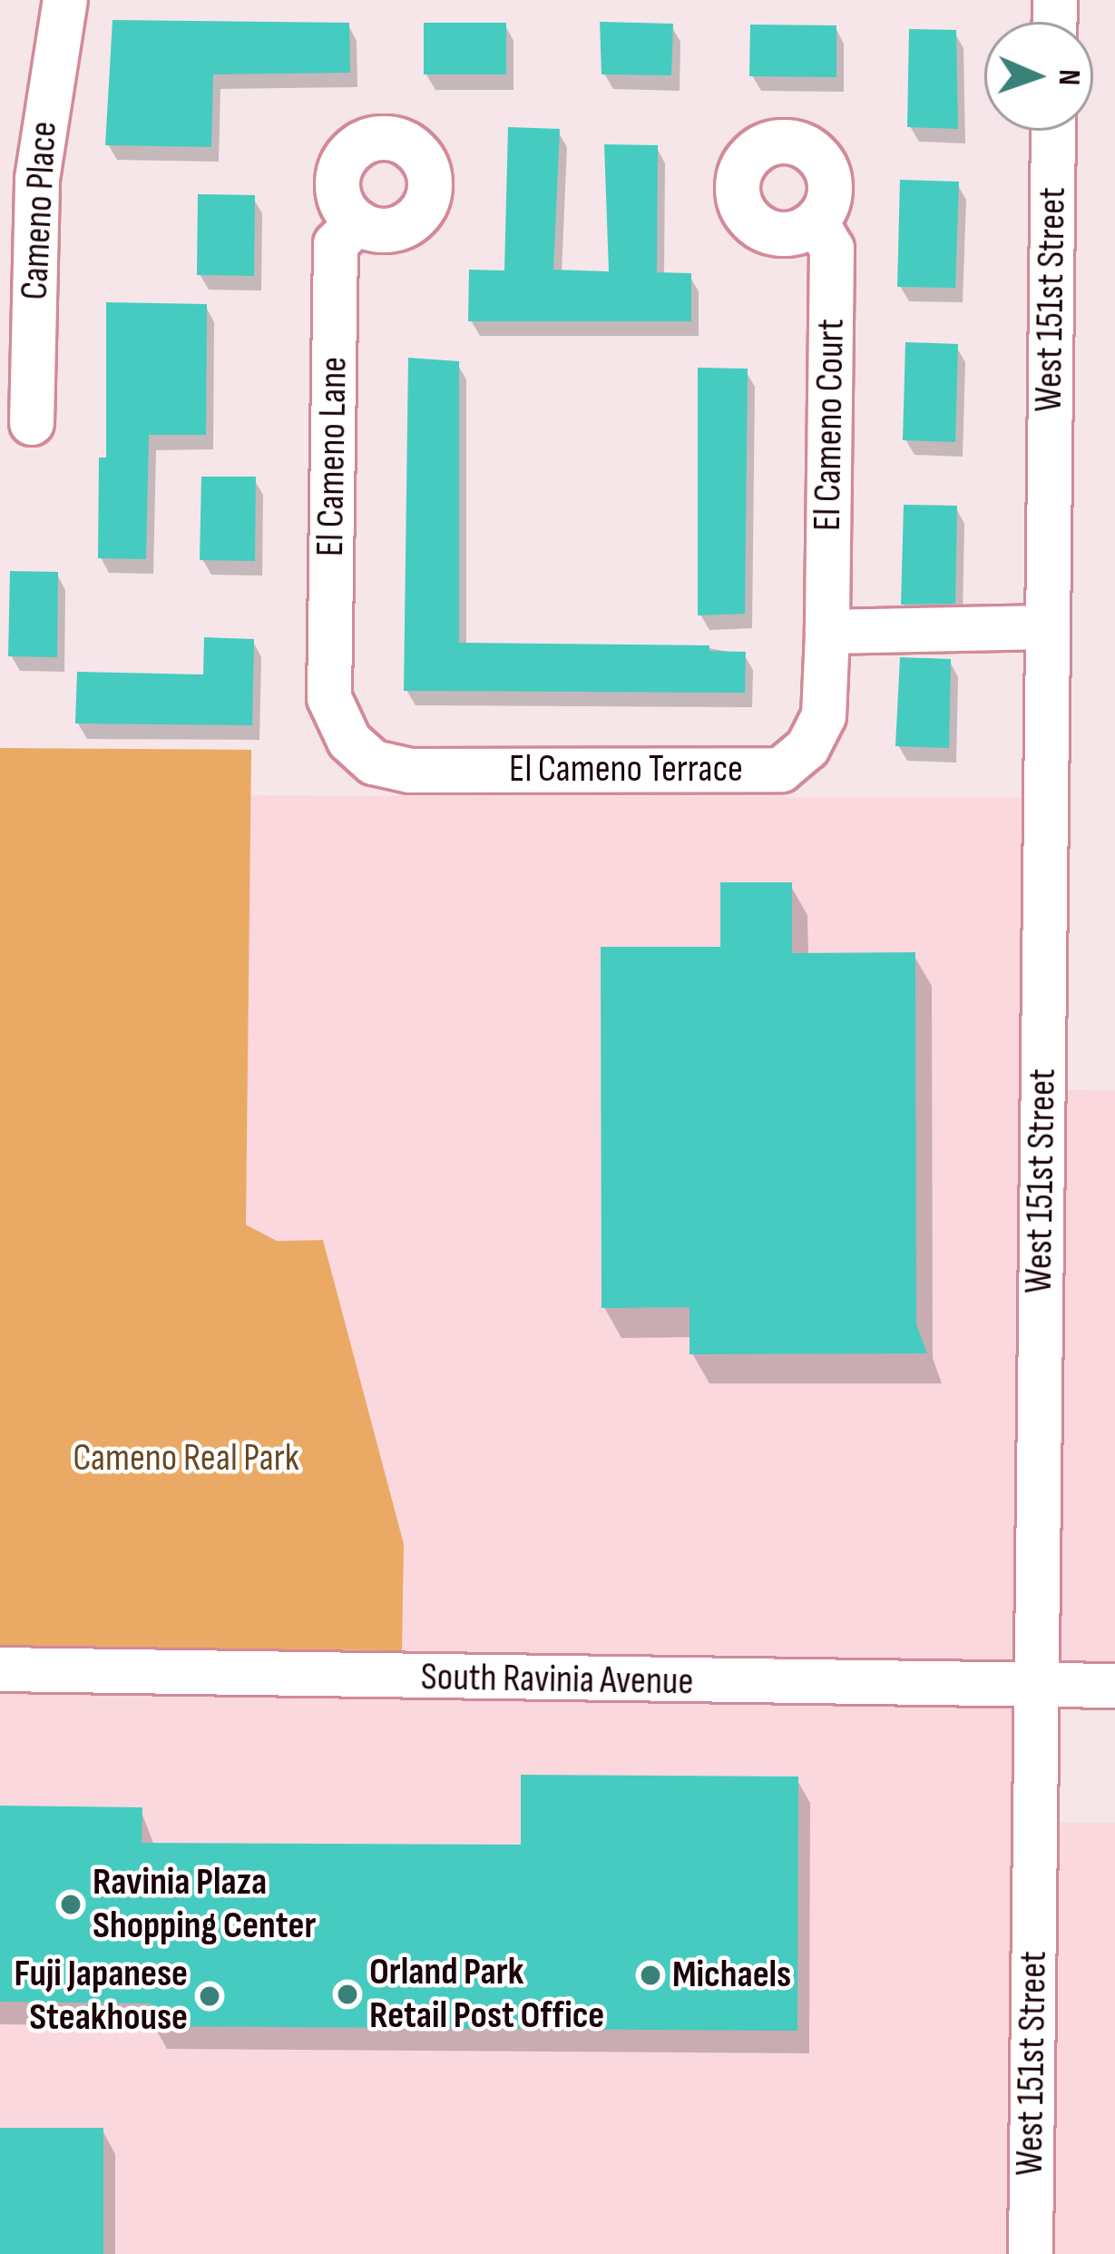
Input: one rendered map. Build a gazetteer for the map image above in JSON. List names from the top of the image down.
{
  "streets": {
    "street": [
      "Cameno Place",
      "West 151st Street",
      "El Cameno Court",
      "El Cameno Lane",
      "El Cameno Terrace",
      "South Ravinia Avenue"
    ]
  },
  "crossings": [
    ["West 151st Street", "South Ravinia Avenue"],
    ["El Cameno Court", "El Cameno Terrace"],
    ["El Cameno Lane", "El Cameno Terrace"]
  ],
  "parks": ["Cameno Real Park"],
  "places": [
    "Ravinia Plaza Shopping Center",
    "Michaels",
    "Orland Park Retail Post Office",
    "Fuji Japanese Steakhouse"
  ],
  "north": "right"
}
